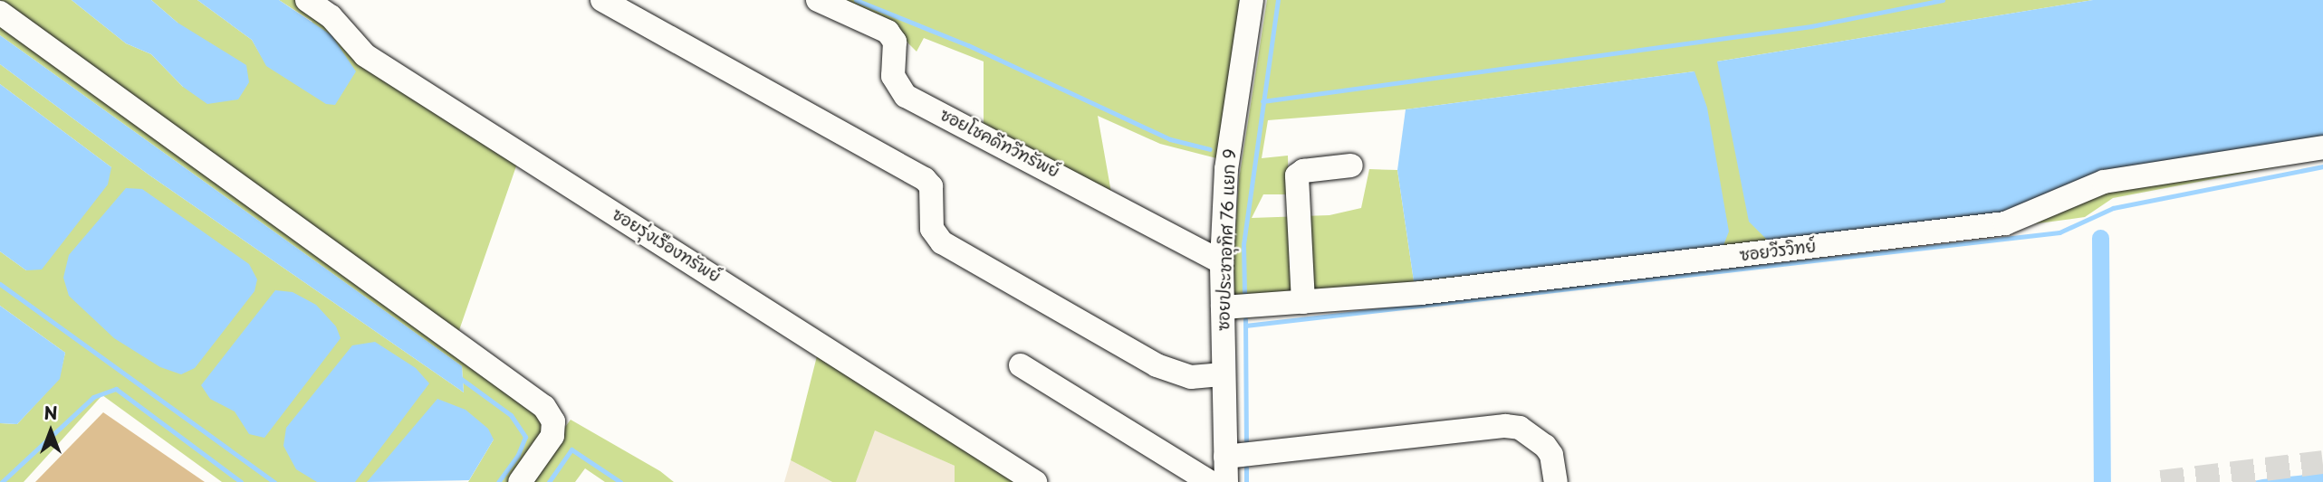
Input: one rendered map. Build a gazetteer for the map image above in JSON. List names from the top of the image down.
{
  "streets": {
    "street": [
      "ซอยโชคดีทวีทรัพย์",
      "ซอยประชาอุทิศ 76 แยก 9",
      "ซอยรุ่งเรืองทรัพย์",
      "ซอยวีรวิทย์"
    ]
  },
  "crossings": [
    ["ซอยโชคดีทวีทรัพย์", "ซอยประชาอุทิศ 76 แยก 9"],
    ["ซอยประชาอุทิศ 76 แยก 9", "ซอยวีรวิทย์"]
  ],
  "north": "top"
}
